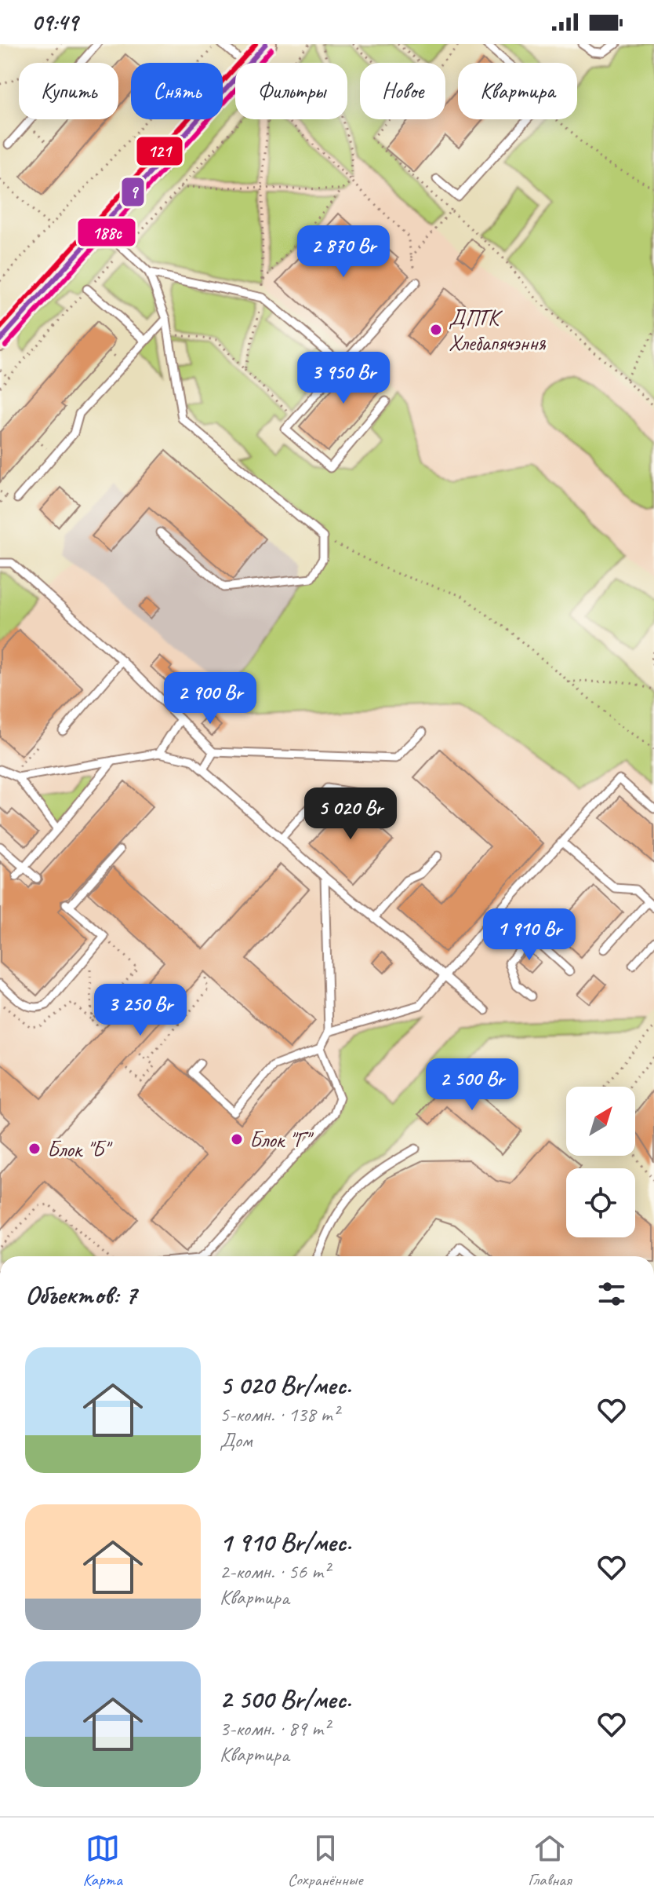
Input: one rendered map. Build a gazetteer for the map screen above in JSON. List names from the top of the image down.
{
  "places": ["ДПТК Хлебапячэння", "Блок \"Г\"", "Блок \"Б\""],
  "lines": ["transit line 9", "transit line 121", "transit line 188с"],
  "north": "top right",
  "page": {
    "status": "09:49",
    "chip": [
      "Купить",
      "Снять",
      "Фильтры",
      "Новое",
      "Квартира"
    ],
    "price": [
      "2 870 Br",
      "3 950 Br",
      "2 900 Br",
      "5 020 Br",
      "1 910 Br",
      "3 250 Br",
      "2 500 Br"
    ],
    "heading": "Объектов: 7",
    "list": [
      {
        "name": "5 020 Br/мес.",
        "note": "5-комн. · 138 m² · Дом"
      },
      {
        "name": "1 910 Br/мес.",
        "note": "2-комн. · 56 m² · Квартира"
      },
      {
        "name": "2 500 Br/мес.",
        "note": "3-комн. · 89 m² · Квартира"
      }
    ],
    "tabs": ["Карта", "Сохранённые", "Главная"]
  }
}
